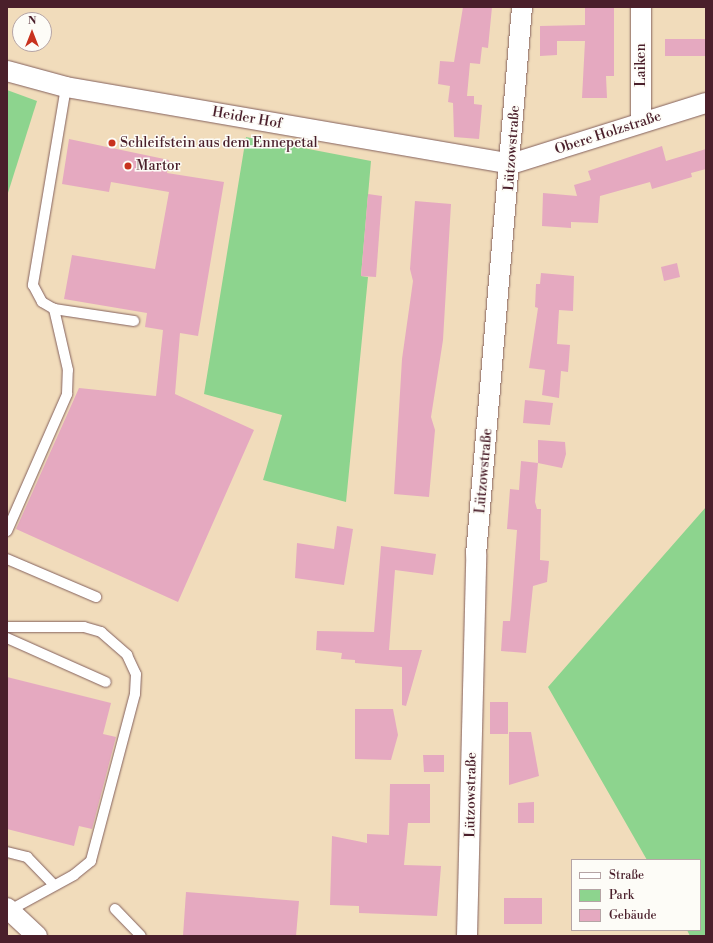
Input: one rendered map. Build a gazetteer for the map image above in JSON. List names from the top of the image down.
{
  "streets": {
    "street": [
      "Laiken",
      "Heider Hof",
      "Obere Holzstraße",
      "Lützowstraße"
    ]
  },
  "crossings": [
    ["Laiken", "Obere Holzstraße"],
    ["Heider Hof", "Obere Holzstraße"],
    ["Heider Hof", "Lützowstraße"],
    ["Obere Holzstraße", "Lützowstraße"]
  ],
  "places": ["Schleifstein aus dem Ennepetal", "Martor"],
  "legend": ["Straße", "Park", "Gebäude"],
  "north": "top"
}
